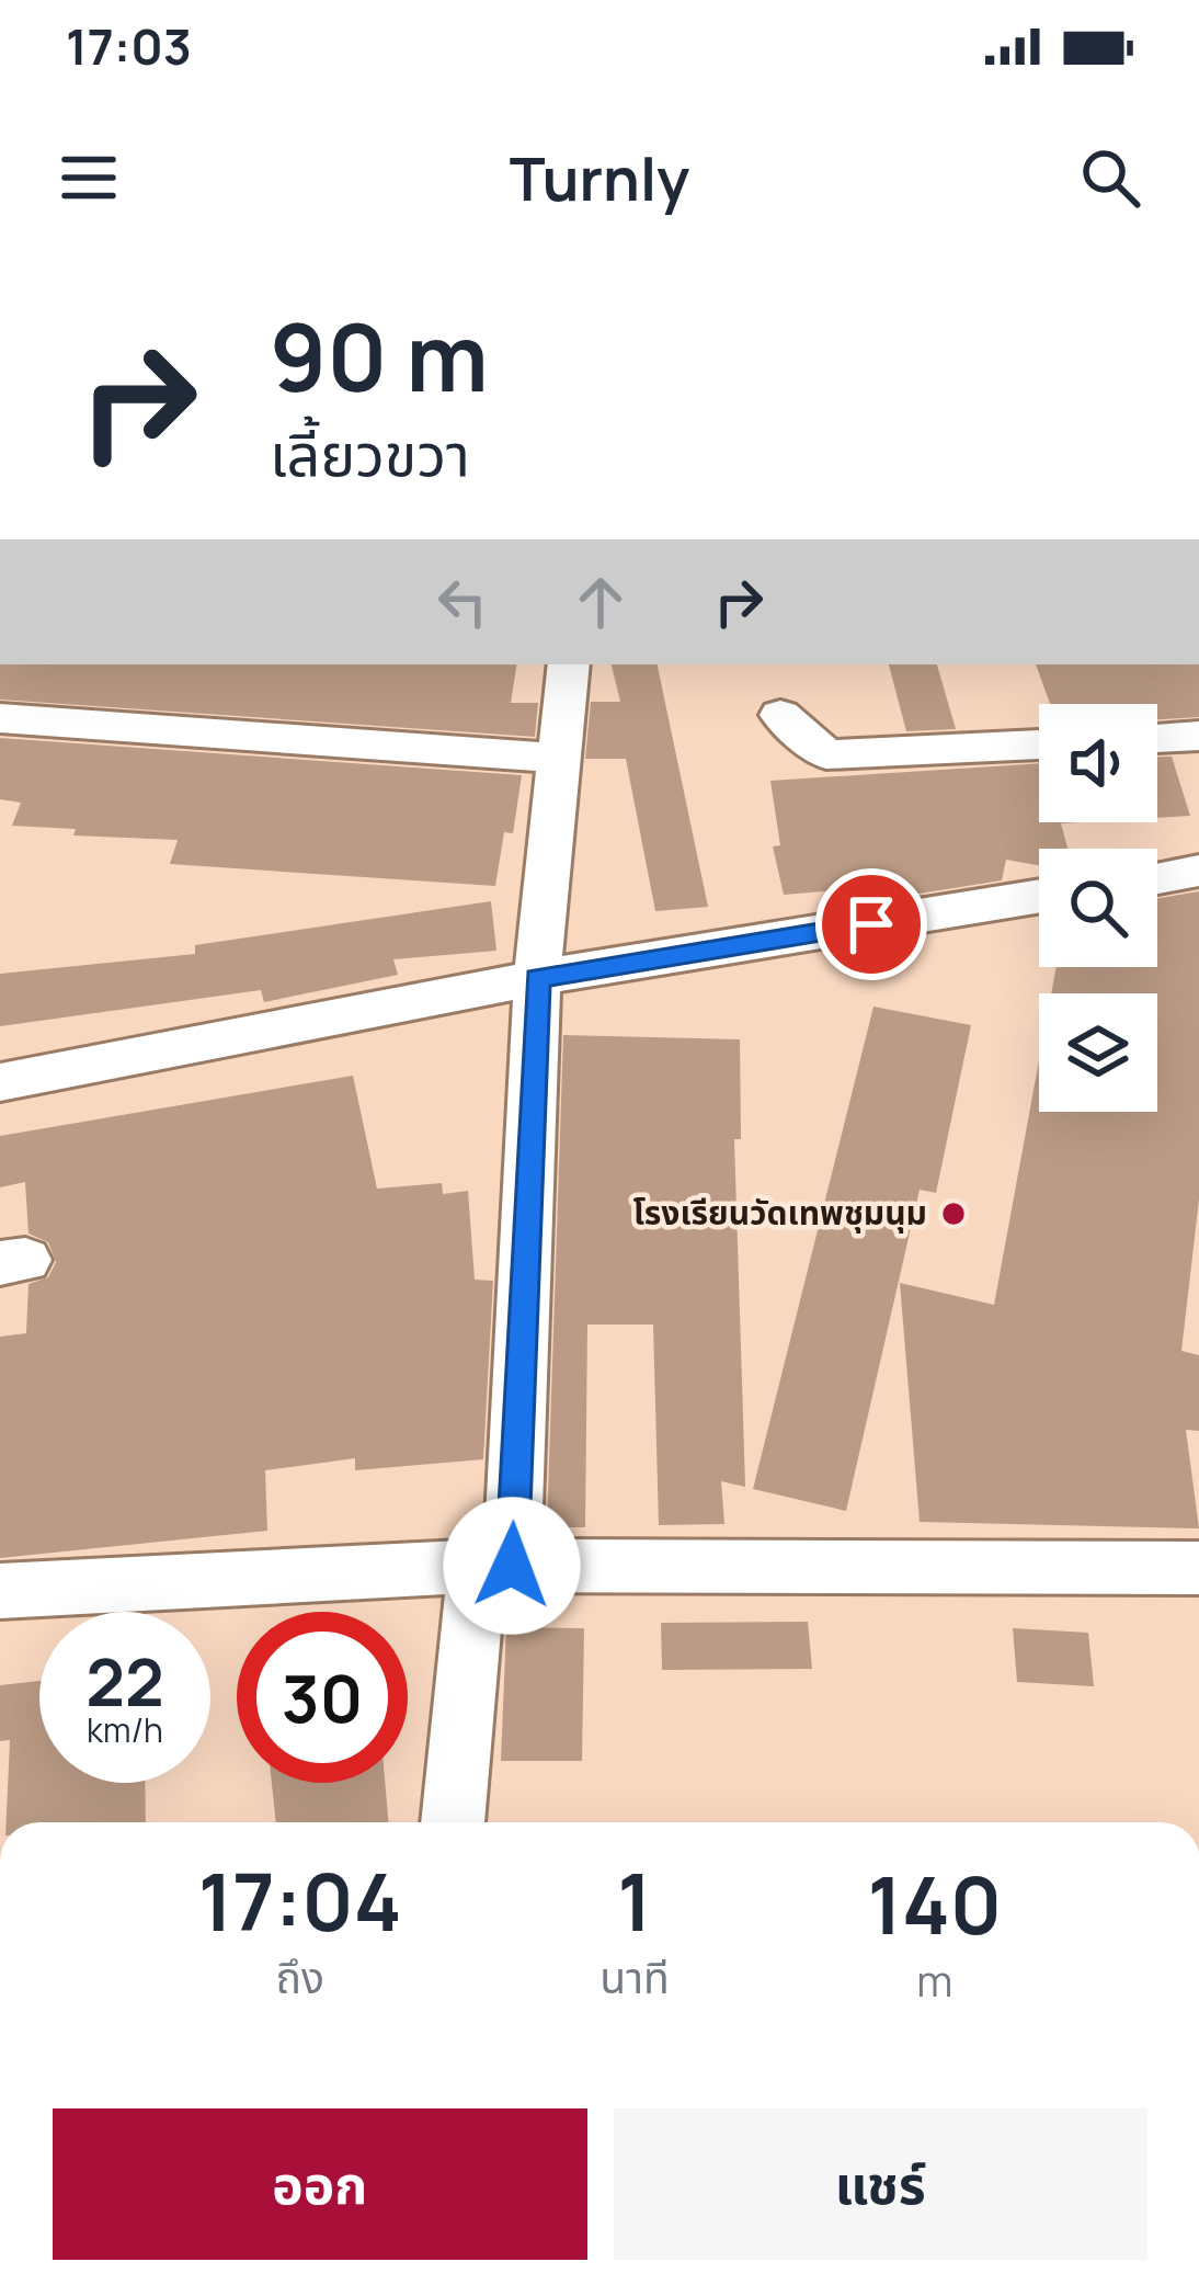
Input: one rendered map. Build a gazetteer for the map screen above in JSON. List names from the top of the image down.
{
  "places": ["โรงเรียนวัดเทพชุมนุม"],
  "page": {
    "status": "17:03",
    "header": "Turnly",
    "turn": ["90 m", "เลี้ยวขวา"],
    "speed": "22 km/h",
    "limit": "30",
    "eta": [
      "17:04",
      "ถึง",
      "1",
      "นาที",
      "140",
      "m"
    ],
    "buttons": ["ออก", "แชร์"]
  }
}
